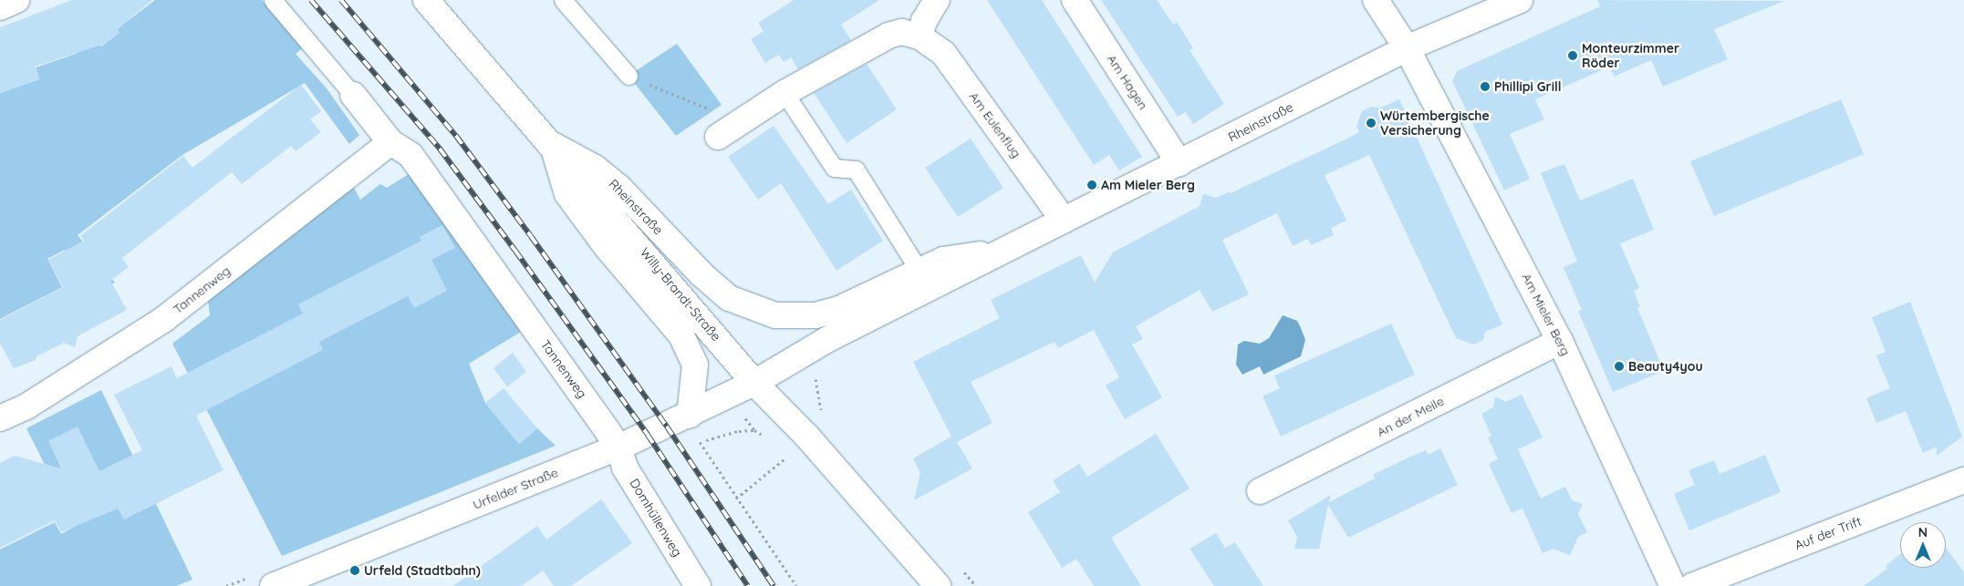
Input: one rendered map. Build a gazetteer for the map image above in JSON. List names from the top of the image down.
{
  "streets": {
    "street": [
      "Am Hagen",
      "Rheinstraße",
      "Am Eulenflug",
      "Tannenweg",
      "Willy-Brandt-Straße",
      "Am Mieler Berg",
      "An der Meile",
      "Urfelder Straße",
      "Domhüllenweg",
      "Auf der Trift"
    ]
  },
  "crossings": [
    ["Am Hagen", "Rheinstraße"],
    ["Rheinstraße", "Am Eulenflug"],
    ["Rheinstraße", "Willy-Brandt-Straße"],
    ["Rheinstraße", "Am Mieler Berg"],
    ["Rheinstraße", "Urfelder Straße"],
    ["Tannenweg", "Urfelder Straße"],
    ["Tannenweg", "Domhüllenweg"],
    ["Willy-Brandt-Straße", "Urfelder Straße"],
    ["Am Mieler Berg", "An der Meile"],
    ["Urfelder Straße", "Domhüllenweg"]
  ],
  "places": [
    "Monteurzimmer Röder",
    "Phillipi Grill",
    "Würtembergische Versicherung",
    "Am Mieler Berg",
    "Beauty4you",
    "Urfeld (Stadtbahn)"
  ],
  "north": "top"
}
